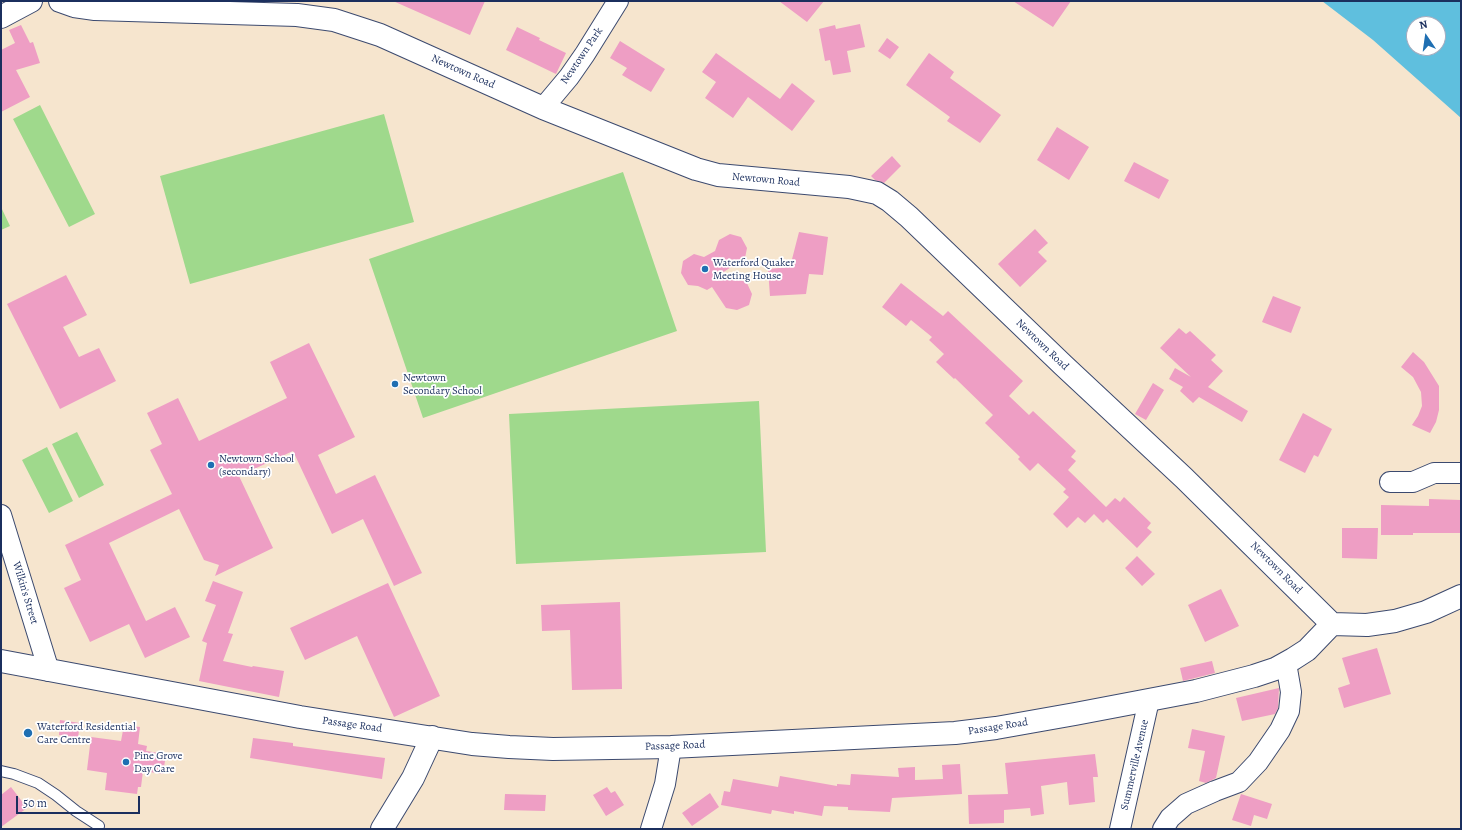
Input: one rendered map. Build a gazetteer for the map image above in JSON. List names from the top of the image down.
{
  "streets": {
    "main road": ["Newtown Road", "Passage Road"],
    "street": ["Newtown Park", "Wilkin's Street", "Summerville Avenue"]
  },
  "crossings": [
    ["Newtown Park", "Newtown Road"],
    ["Newtown Road", "Passage Road"],
    ["Wilkin's Street", "Passage Road"],
    ["Passage Road", "Summerville Avenue"]
  ],
  "places": [
    "Waterford Quaker Meeting House",
    "Newtown Secondary School",
    "Newtown School (secondary)",
    "Waterford Residential Care Centre",
    "Pine Grove Day Care"
  ],
  "scale_bar": "50 m",
  "north": "top"
}
